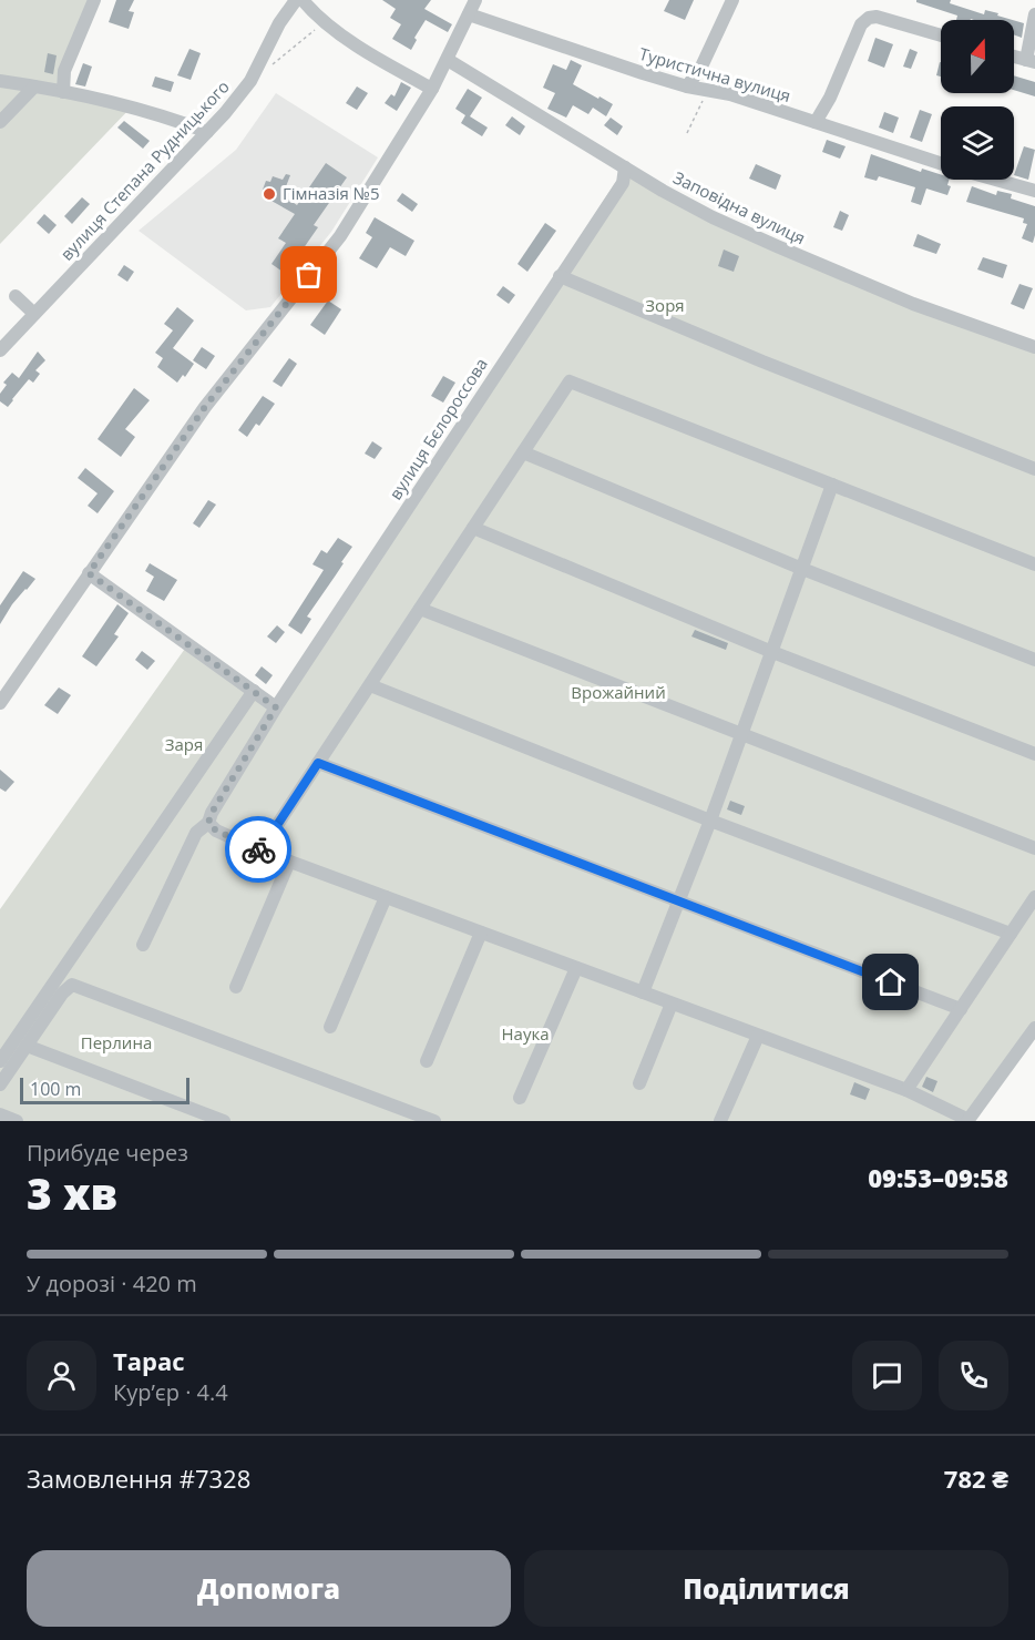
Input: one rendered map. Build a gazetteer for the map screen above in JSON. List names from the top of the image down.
{
  "streets": {
    "street": [
      "Туристична вулиця",
      "вулиця Степана Рудницького",
      "Заповідна вулиця",
      "вулиця Бєлороссова"
    ]
  },
  "crossings": [
    ["Заповідна вулиця", "вулиця Бєлороссова"]
  ],
  "parks": [
    "Зоря",
    "Врожайний",
    "Заря",
    "Наука",
    "Перлина"
  ],
  "places": ["Гімназія №5"],
  "scale_bar": "100 m",
  "north": "top",
  "page": {
    "scale": "100 m",
    "heading": ["3 хв", "Прибуде через", "09:53–09:58"],
    "panel": [
      "Тарас",
      "Кур’єр · 4.4",
      "Замовлення #7328",
      "782 ₴"
    ],
    "bar": "У дорозі · 420 m",
    "buttons": ["Допомога", "Поділитися"]
  }
}
